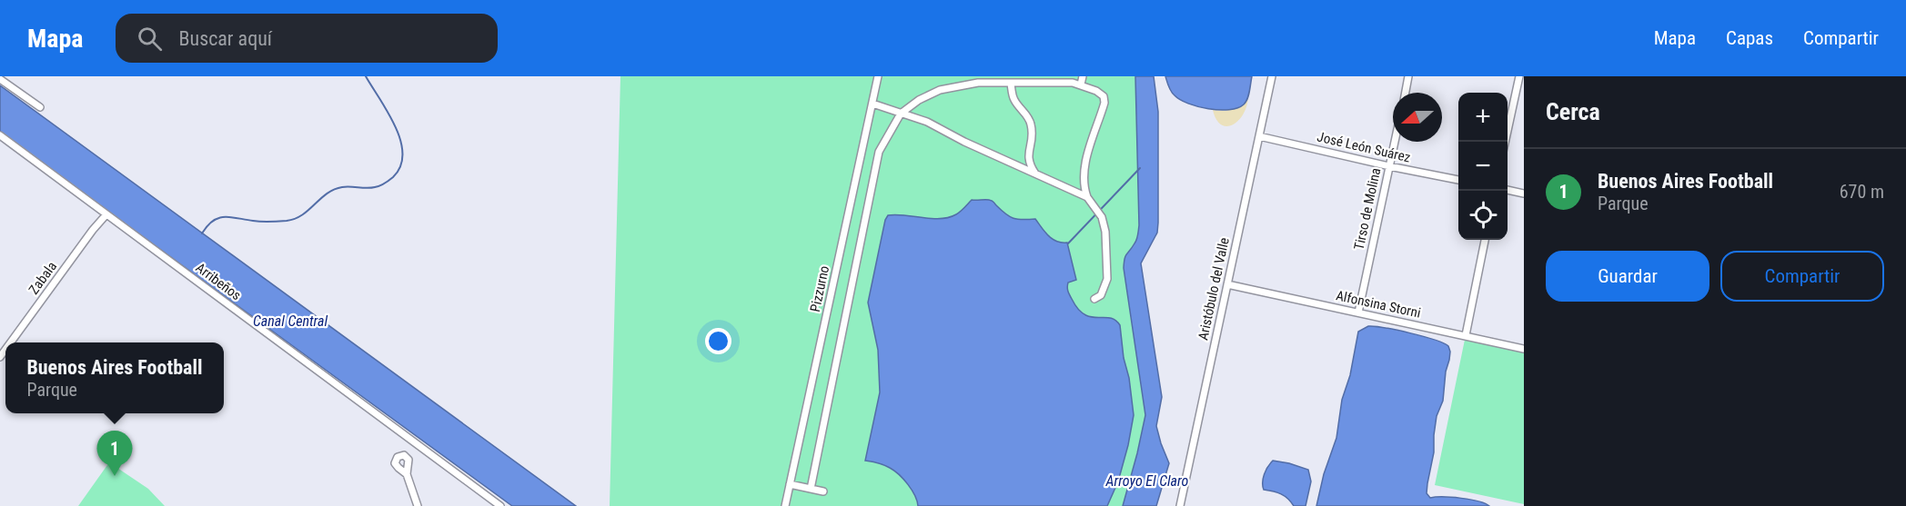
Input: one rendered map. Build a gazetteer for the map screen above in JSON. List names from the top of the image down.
{
  "streets": {
    "street": [
      "José León Suárez",
      "Tirso de Molina",
      "Zabala",
      "Arribeños",
      "Pizzurno",
      "Aristóbulo del Valle",
      "Alfonsina Storni"
    ]
  },
  "crossings": [
    ["José León Suárez", "Tirso de Molina"],
    ["José León Suárez", "Aristóbulo del Valle"],
    ["Tirso de Molina", "Alfonsina Storni"],
    ["Zabala", "Arribeños"],
    ["Aristóbulo del Valle", "Alfonsina Storni"]
  ],
  "water": ["Canal Central", "Arroyo El Claro"],
  "north": "left",
  "page": {
    "header": "Mapa",
    "search": "Buscar aquí",
    "nav": ["Mapa", "Capas", "Compartir"],
    "heading": "Cerca",
    "map_buttons": ["+", "−"],
    "list": [
      {
        "mark": "1",
        "name": "Buenos Aires Football",
        "note": "Parque",
        "value": "670 m"
      }
    ],
    "buttons": ["Guardar", "Compartir"],
    "popup": ["Buenos Aires Football", "Parque"],
    "pins": "1"
  }
}
